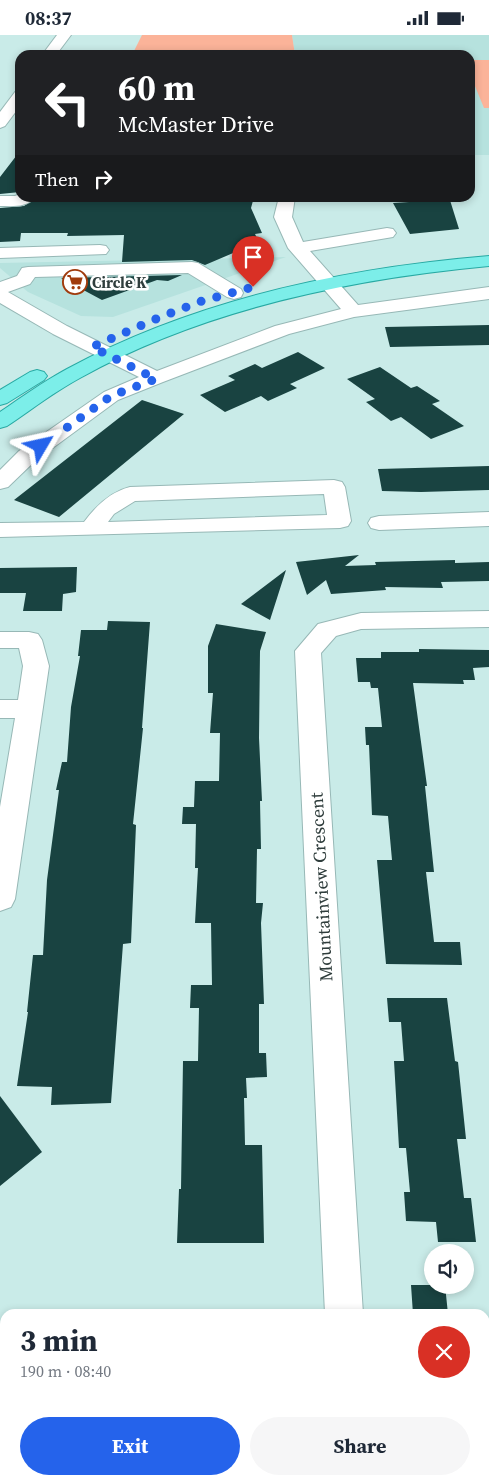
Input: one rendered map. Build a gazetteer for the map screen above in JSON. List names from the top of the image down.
{
  "streets": {
    "street": ["Mountainview Crescent"]
  },
  "places": {
    "supermarket": ["Circle K"]
  },
  "page": {
    "status": "08:37",
    "turn": ["60 m", "McMaster Drive"],
    "then": "Then",
    "heading": ["3 min", "190 m · 08:40"],
    "buttons": ["Exit", "Share"]
  }
}
